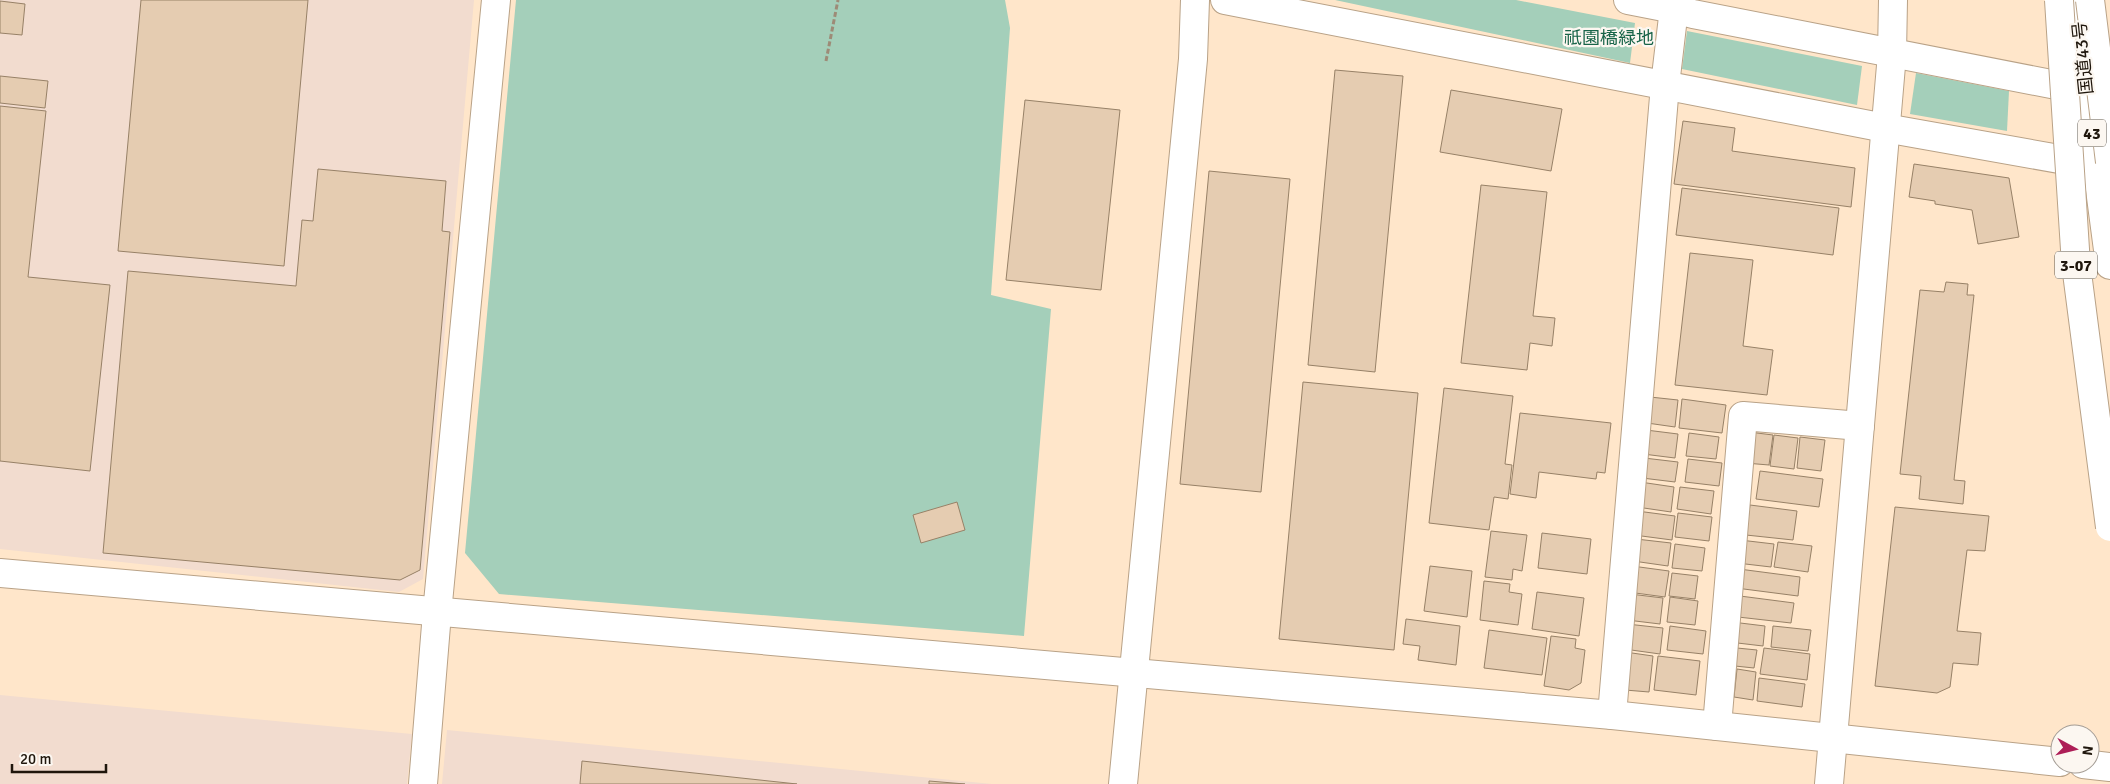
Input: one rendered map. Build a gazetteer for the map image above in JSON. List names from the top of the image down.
{
  "streets": {
    "main road": ["国道43号", "43", "3-07"]
  },
  "parks": ["祇園橋緑地"],
  "scale_bar": "20 m",
  "north": "right"
}
